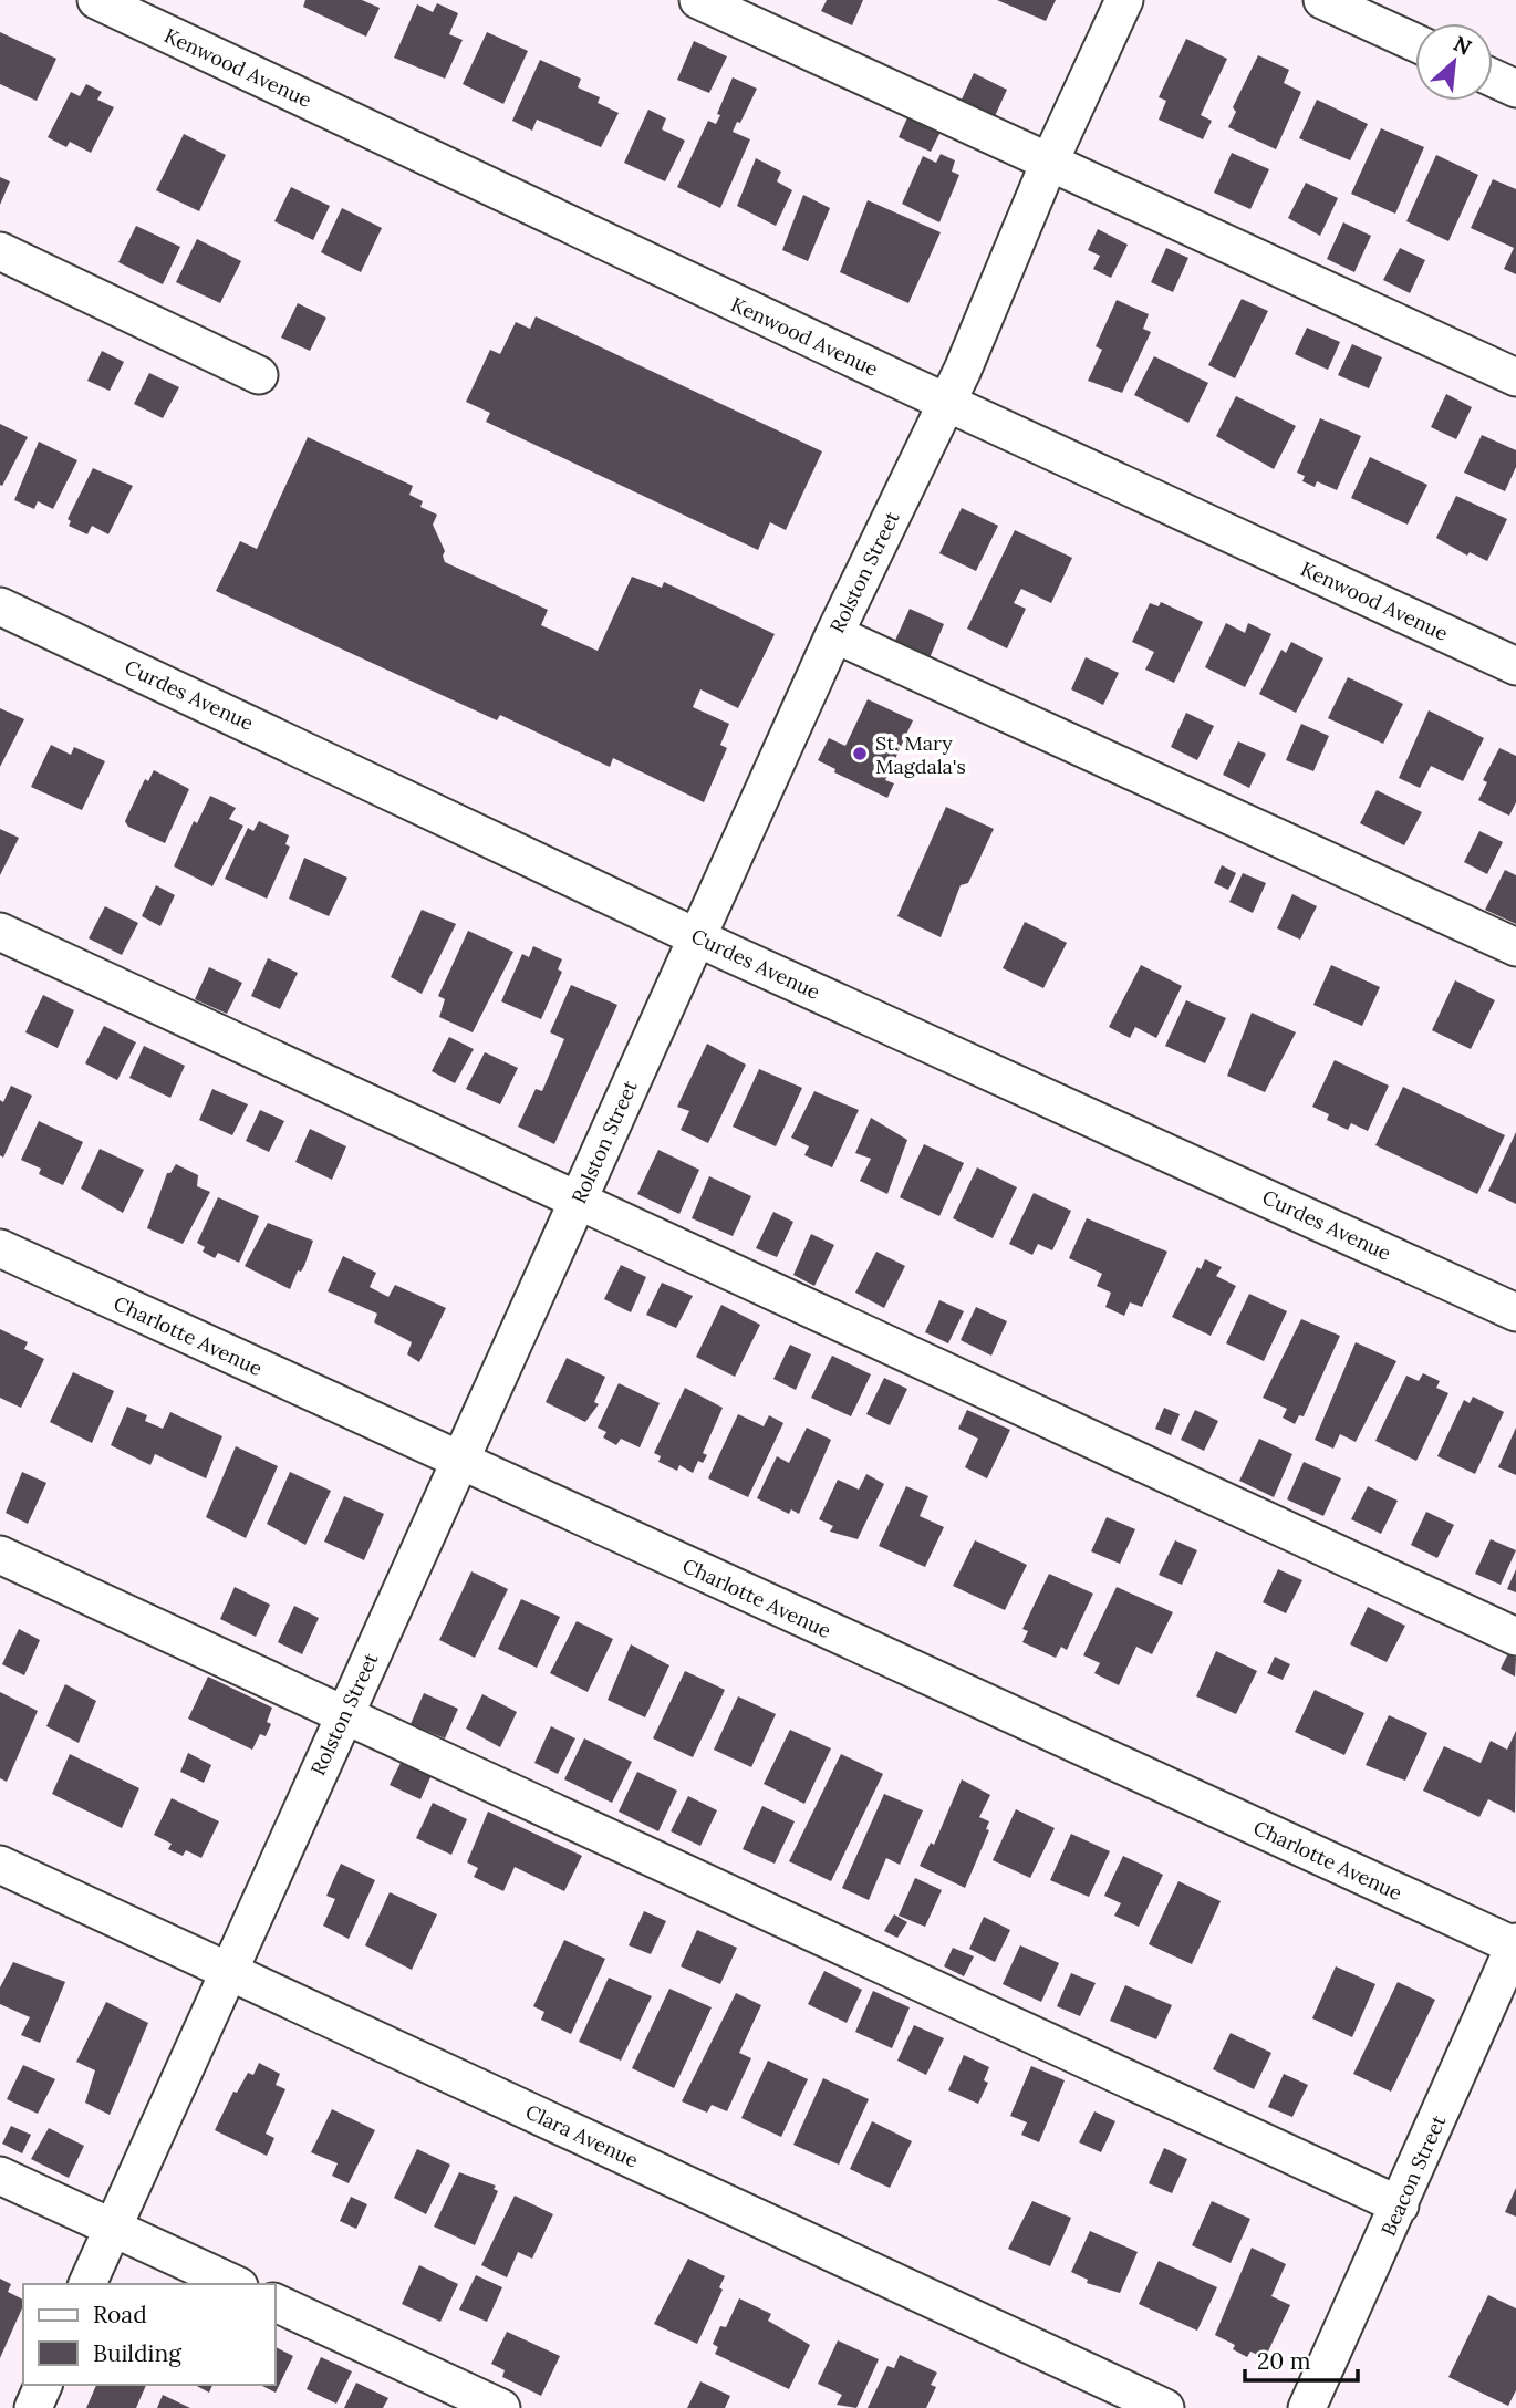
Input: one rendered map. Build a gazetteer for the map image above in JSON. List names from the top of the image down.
{
  "streets": {
    "street": [
      "Kenwood Avenue",
      "Rolston Street",
      "Curdes Avenue",
      "Charlotte Avenue",
      "Clara Avenue",
      "Beacon Street"
    ]
  },
  "crossings": [
    ["Kenwood Avenue", "Rolston Street"],
    ["Rolston Street", "Curdes Avenue"],
    ["Rolston Street", "Charlotte Avenue"],
    ["Rolston Street", "Clara Avenue"],
    ["Charlotte Avenue", "Beacon Street"]
  ],
  "places": ["St. Mary Magdala's"],
  "legend": ["Road", "Building"],
  "scale_bar": "20 m",
  "north": "top right"
}
